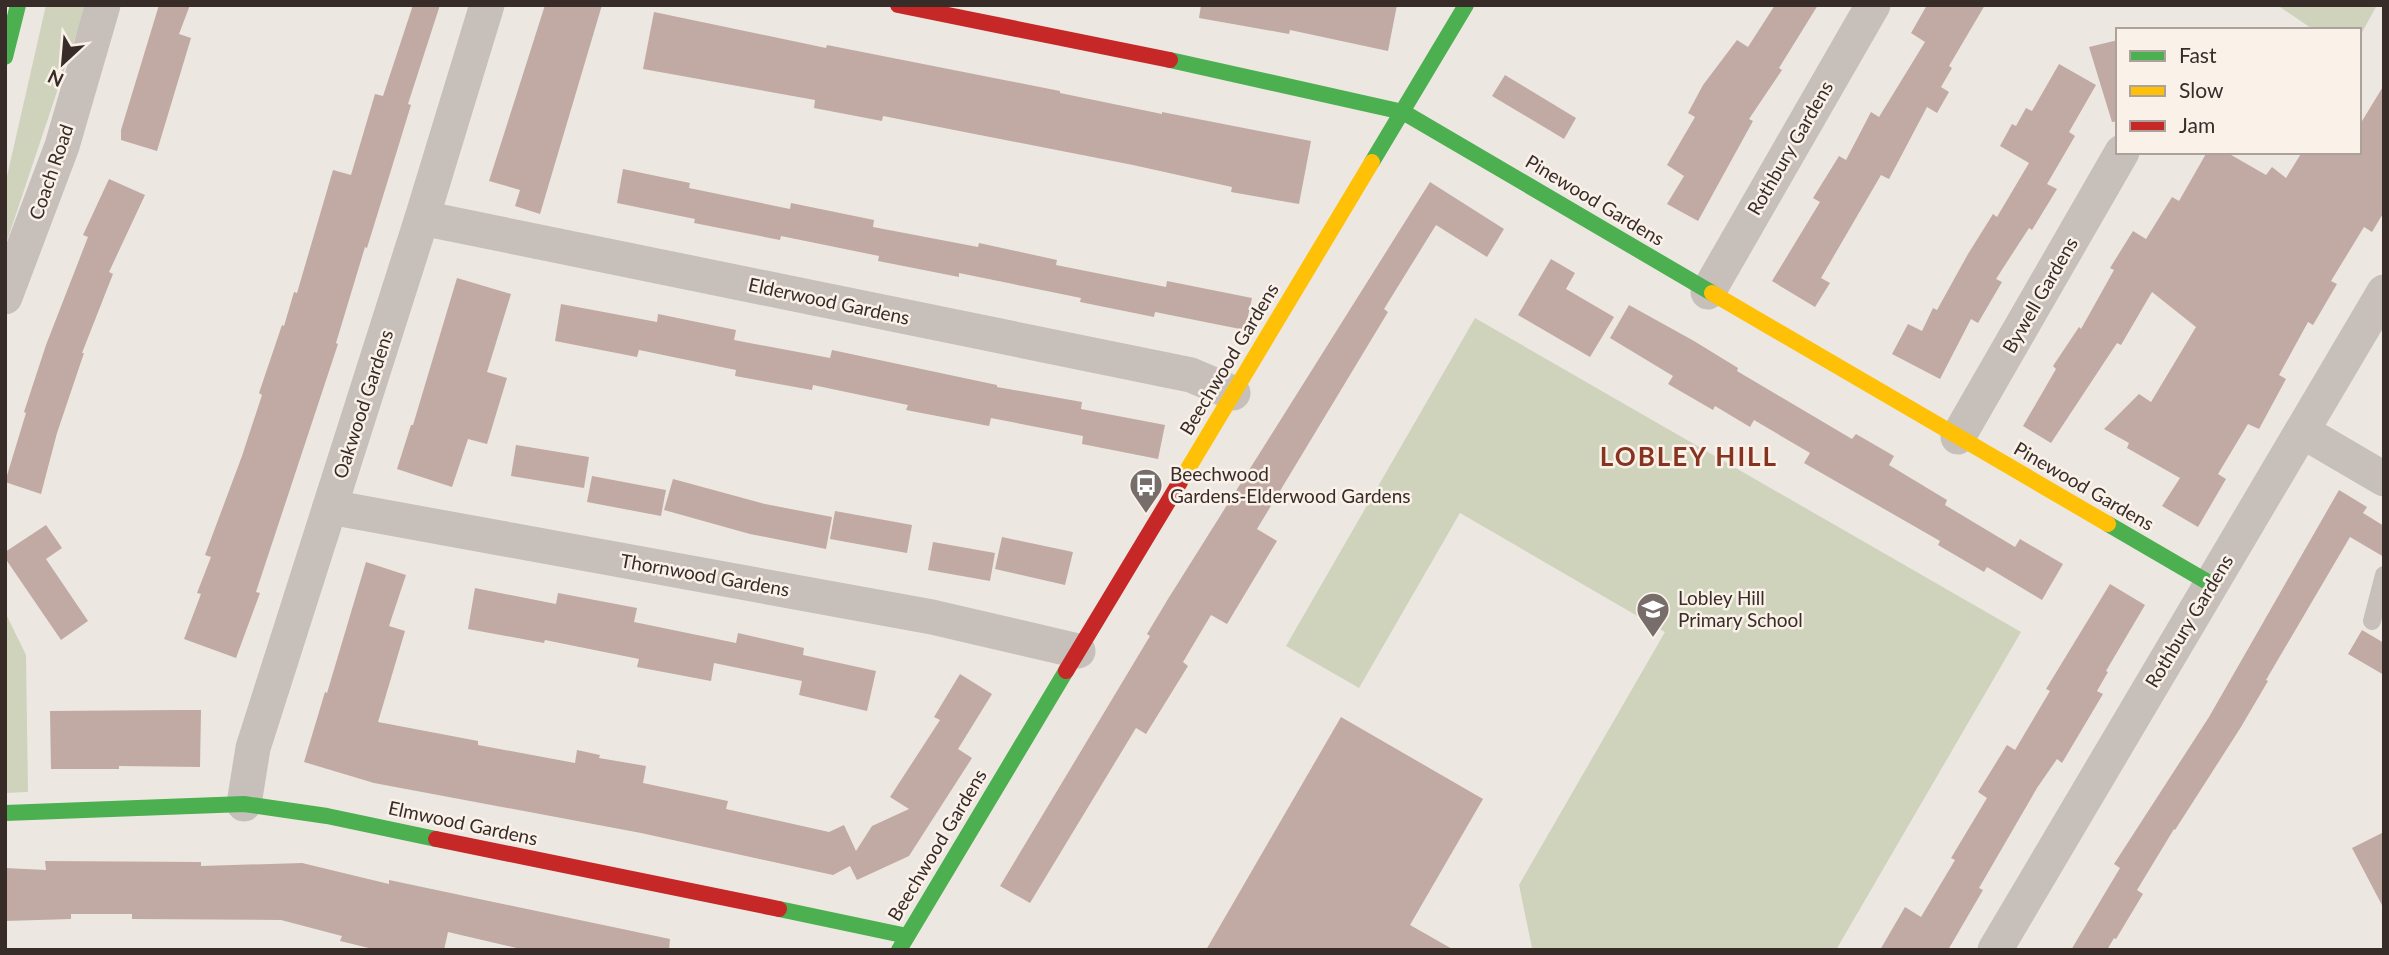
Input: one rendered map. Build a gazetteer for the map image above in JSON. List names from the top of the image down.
{
  "streets": {
    "main road": ["Pinewood Gardens", "Beechwood Gardens", "Elmwood Gardens"],
    "street": [
      "Rothbury Gardens",
      "Coach Road",
      "Bywell Gardens",
      "Elderwood Gardens",
      "Oakwood Gardens",
      "Thornwood Gardens"
    ]
  },
  "crossings": [
    ["Rothbury Gardens", "Pinewood Gardens"],
    ["Pinewood Gardens", "Bywell Gardens"],
    ["Pinewood Gardens", "Beechwood Gardens"],
    ["Elderwood Gardens", "Beechwood Gardens"],
    ["Elderwood Gardens", "Oakwood Gardens"],
    ["Beechwood Gardens", "Thornwood Gardens"],
    ["Beechwood Gardens", "Elmwood Gardens"],
    ["Oakwood Gardens", "Thornwood Gardens"],
    ["Oakwood Gardens", "Elmwood Gardens"]
  ],
  "districts": ["LOBLEY HILL"],
  "places": {
    "bus stop": ["Beechwood Gardens-Elderwood Gardens"],
    "school or university": ["Lobley Hill Primary School"]
  },
  "legend": ["Fast", "Slow", "Jam"],
  "north": "bottom left"
}
